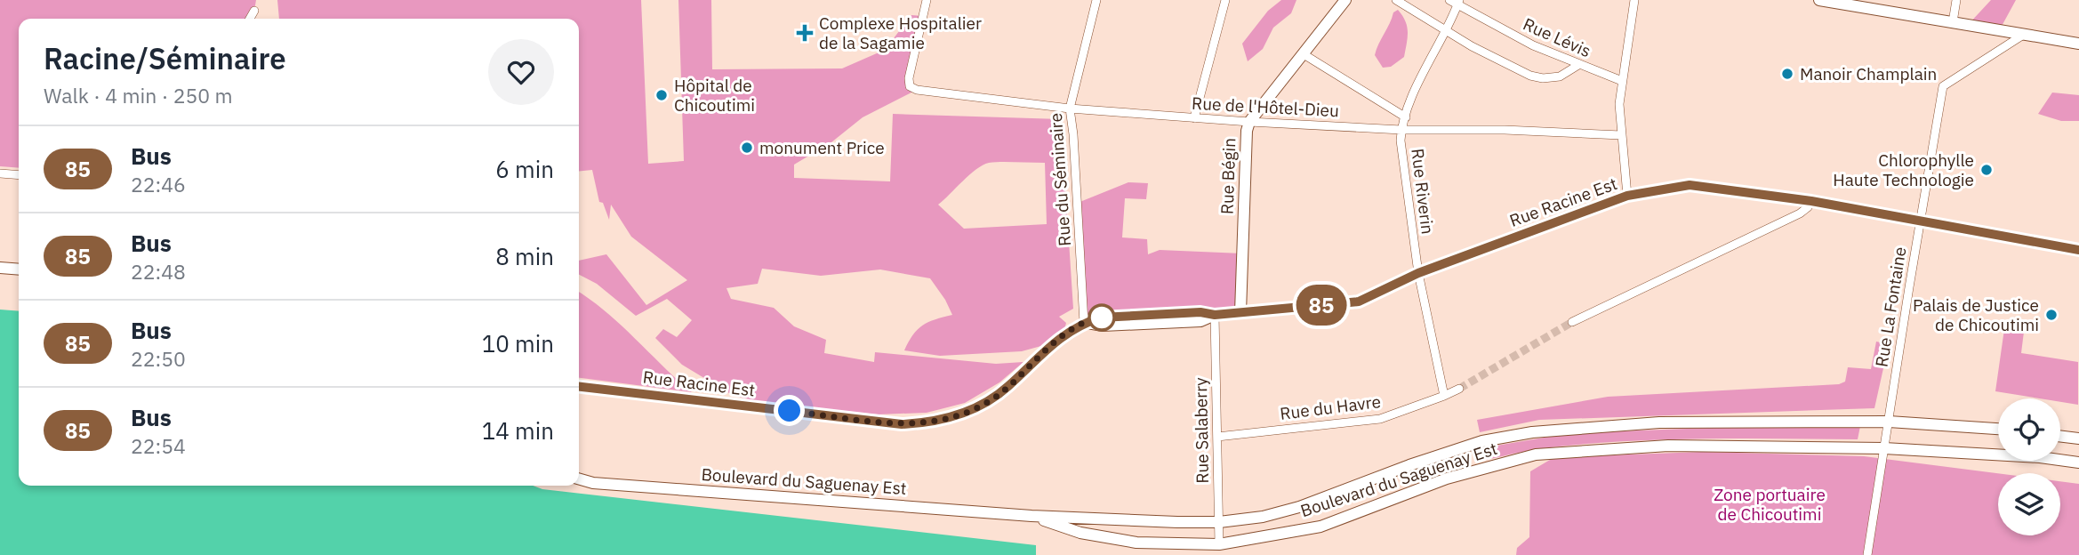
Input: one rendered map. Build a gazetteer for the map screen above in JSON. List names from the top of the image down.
{
  "streets": {
    "main road": ["Rue Bégin", "Rue Racine Est", "Boulevard du Saguenay Est"],
    "street": [
      "Rue Lévis",
      "Rue de l'Hôtel-Dieu",
      "Rue du Séminaire",
      "Rue Riverin",
      "Rue La Fontaine",
      "Rue du Havre",
      "Rue Salaberry"
    ]
  },
  "crossings": [
    ["Rue Lévis", "Rue Riverin"],
    ["Rue de l'Hôtel-Dieu", "Rue Bégin"],
    ["Rue de l'Hôtel-Dieu", "Rue du Séminaire"],
    ["Rue de l'Hôtel-Dieu", "Rue Riverin"],
    ["Rue Bégin", "Rue Racine Est"],
    ["Rue du Séminaire", "Rue Racine Est"],
    ["Rue Riverin", "Rue Racine Est"],
    ["Rue Riverin", "Rue du Havre"],
    ["Rue Racine Est", "Rue La Fontaine"],
    ["Rue Racine Est", "Rue Salaberry"],
    ["Rue La Fontaine", "Boulevard du Saguenay Est"],
    ["Rue du Havre", "Rue Salaberry"],
    ["Rue Salaberry", "Boulevard du Saguenay Est"]
  ],
  "parks": ["Zone portuaire de Chicoutimi"],
  "places": {
    "health": ["Complexe Hospitalier de la Sagamie"],
    "other": [
      "Manoir Champlain",
      "Hôpital de Chicoutimi",
      "monument Price",
      "Chlorophylle Haute Technologie",
      "Palais de Justice de Chicoutimi"
    ]
  },
  "lines": ["bus line 85"],
  "page": {
    "on_map": "85",
    "heading": ["Racine/Séminaire", "Walk · 4 min · 250 m"],
    "list": [
      {
        "mark": "85",
        "name": "Bus",
        "note": "22:46",
        "value": "6 min"
      },
      {
        "mark": "85",
        "name": "Bus",
        "note": "22:48",
        "value": "8 min"
      },
      {
        "mark": "85",
        "name": "Bus",
        "note": "22:50",
        "value": "10 min"
      },
      {
        "mark": "85",
        "name": "Bus",
        "note": "22:54",
        "value": "14 min"
      }
    ]
  }
}
